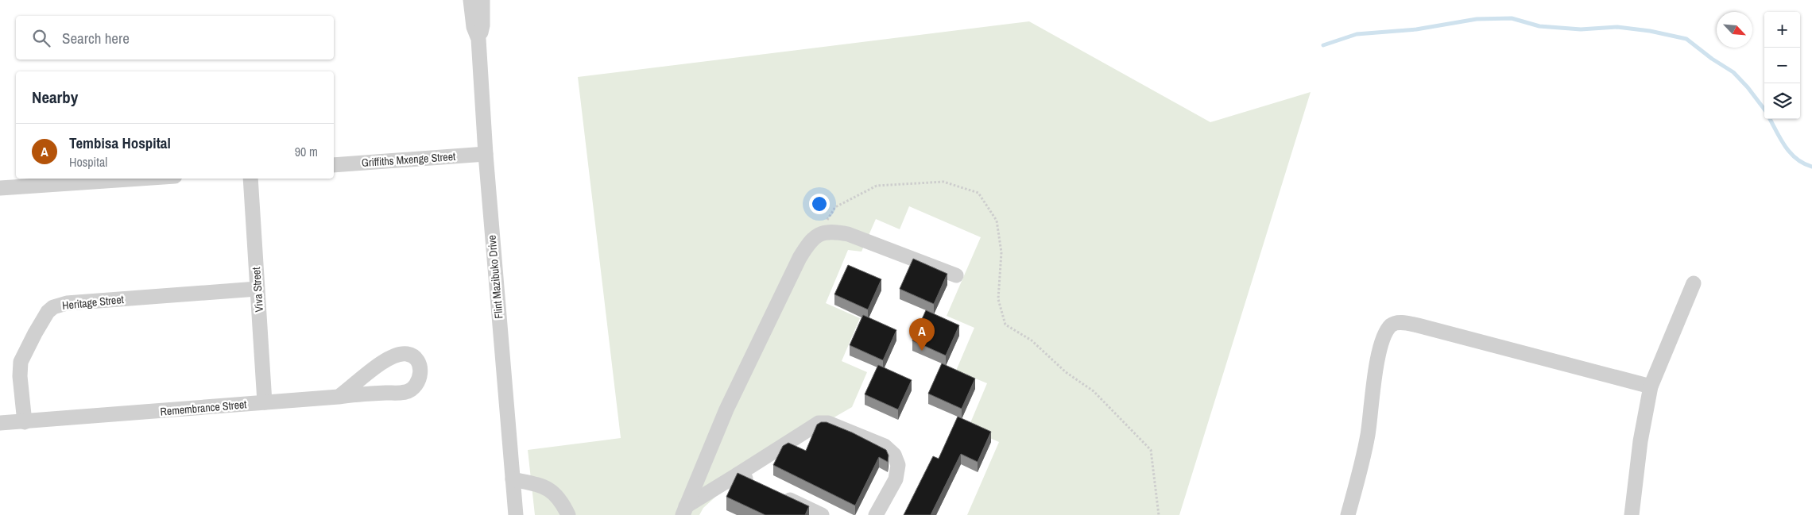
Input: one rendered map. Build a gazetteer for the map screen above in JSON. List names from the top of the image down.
{
  "streets": {
    "street": [
      "Griffiths Mxenge Street",
      "Flint Mazibuko Drive",
      "Viva Street",
      "Heritage Street",
      "Remembrance Street"
    ]
  },
  "crossings": [
    ["Griffiths Mxenge Street", "Flint Mazibuko Drive"],
    ["Viva Street", "Heritage Street"],
    ["Viva Street", "Remembrance Street"],
    ["Heritage Street", "Remembrance Street"]
  ],
  "north": "bottom right",
  "page": {
    "map_buttons": ["+", "−"],
    "search": "Search here",
    "heading": "Nearby",
    "list": [
      {
        "mark": "A",
        "name": "Tembisa Hospital",
        "note": "Hospital",
        "value": "90 m"
      }
    ],
    "pins": "A"
  }
}
